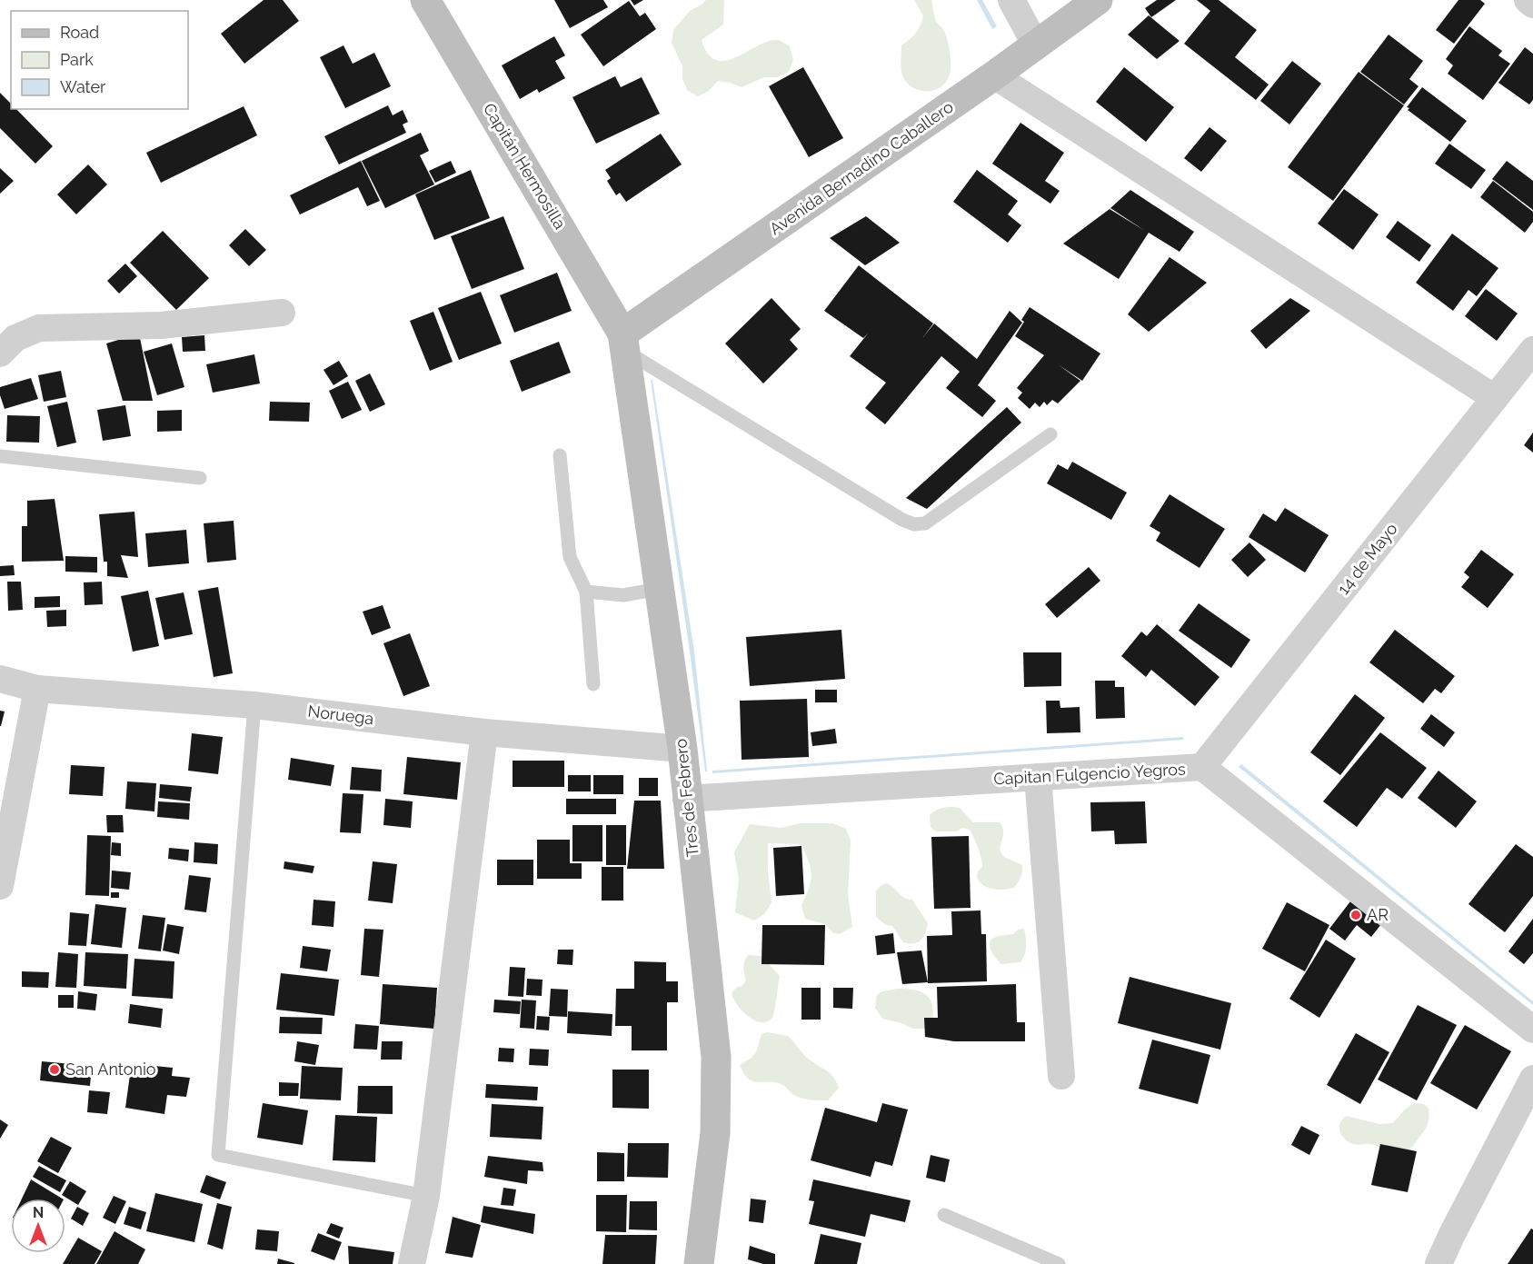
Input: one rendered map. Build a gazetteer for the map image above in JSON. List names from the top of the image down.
{
  "streets": {
    "street": [
      "Capitán Hermosilla",
      "Avenida Bernadino Caballero",
      "14 de Mayo",
      "Noruega",
      "Capitan Fulgencio Yegros",
      "Tres de Febrero"
    ]
  },
  "crossings": [
    ["Capitán Hermosilla", "Avenida Bernadino Caballero"],
    ["Capitán Hermosilla", "Tres de Febrero"],
    ["Avenida Bernadino Caballero", "Tres de Febrero"],
    ["14 de Mayo", "Capitan Fulgencio Yegros"],
    ["Noruega", "Tres de Febrero"],
    ["Capitan Fulgencio Yegros", "Tres de Febrero"]
  ],
  "places": ["AR", "San Antonio"],
  "legend": ["Road", "Park", "Water"],
  "north": "top"
}
